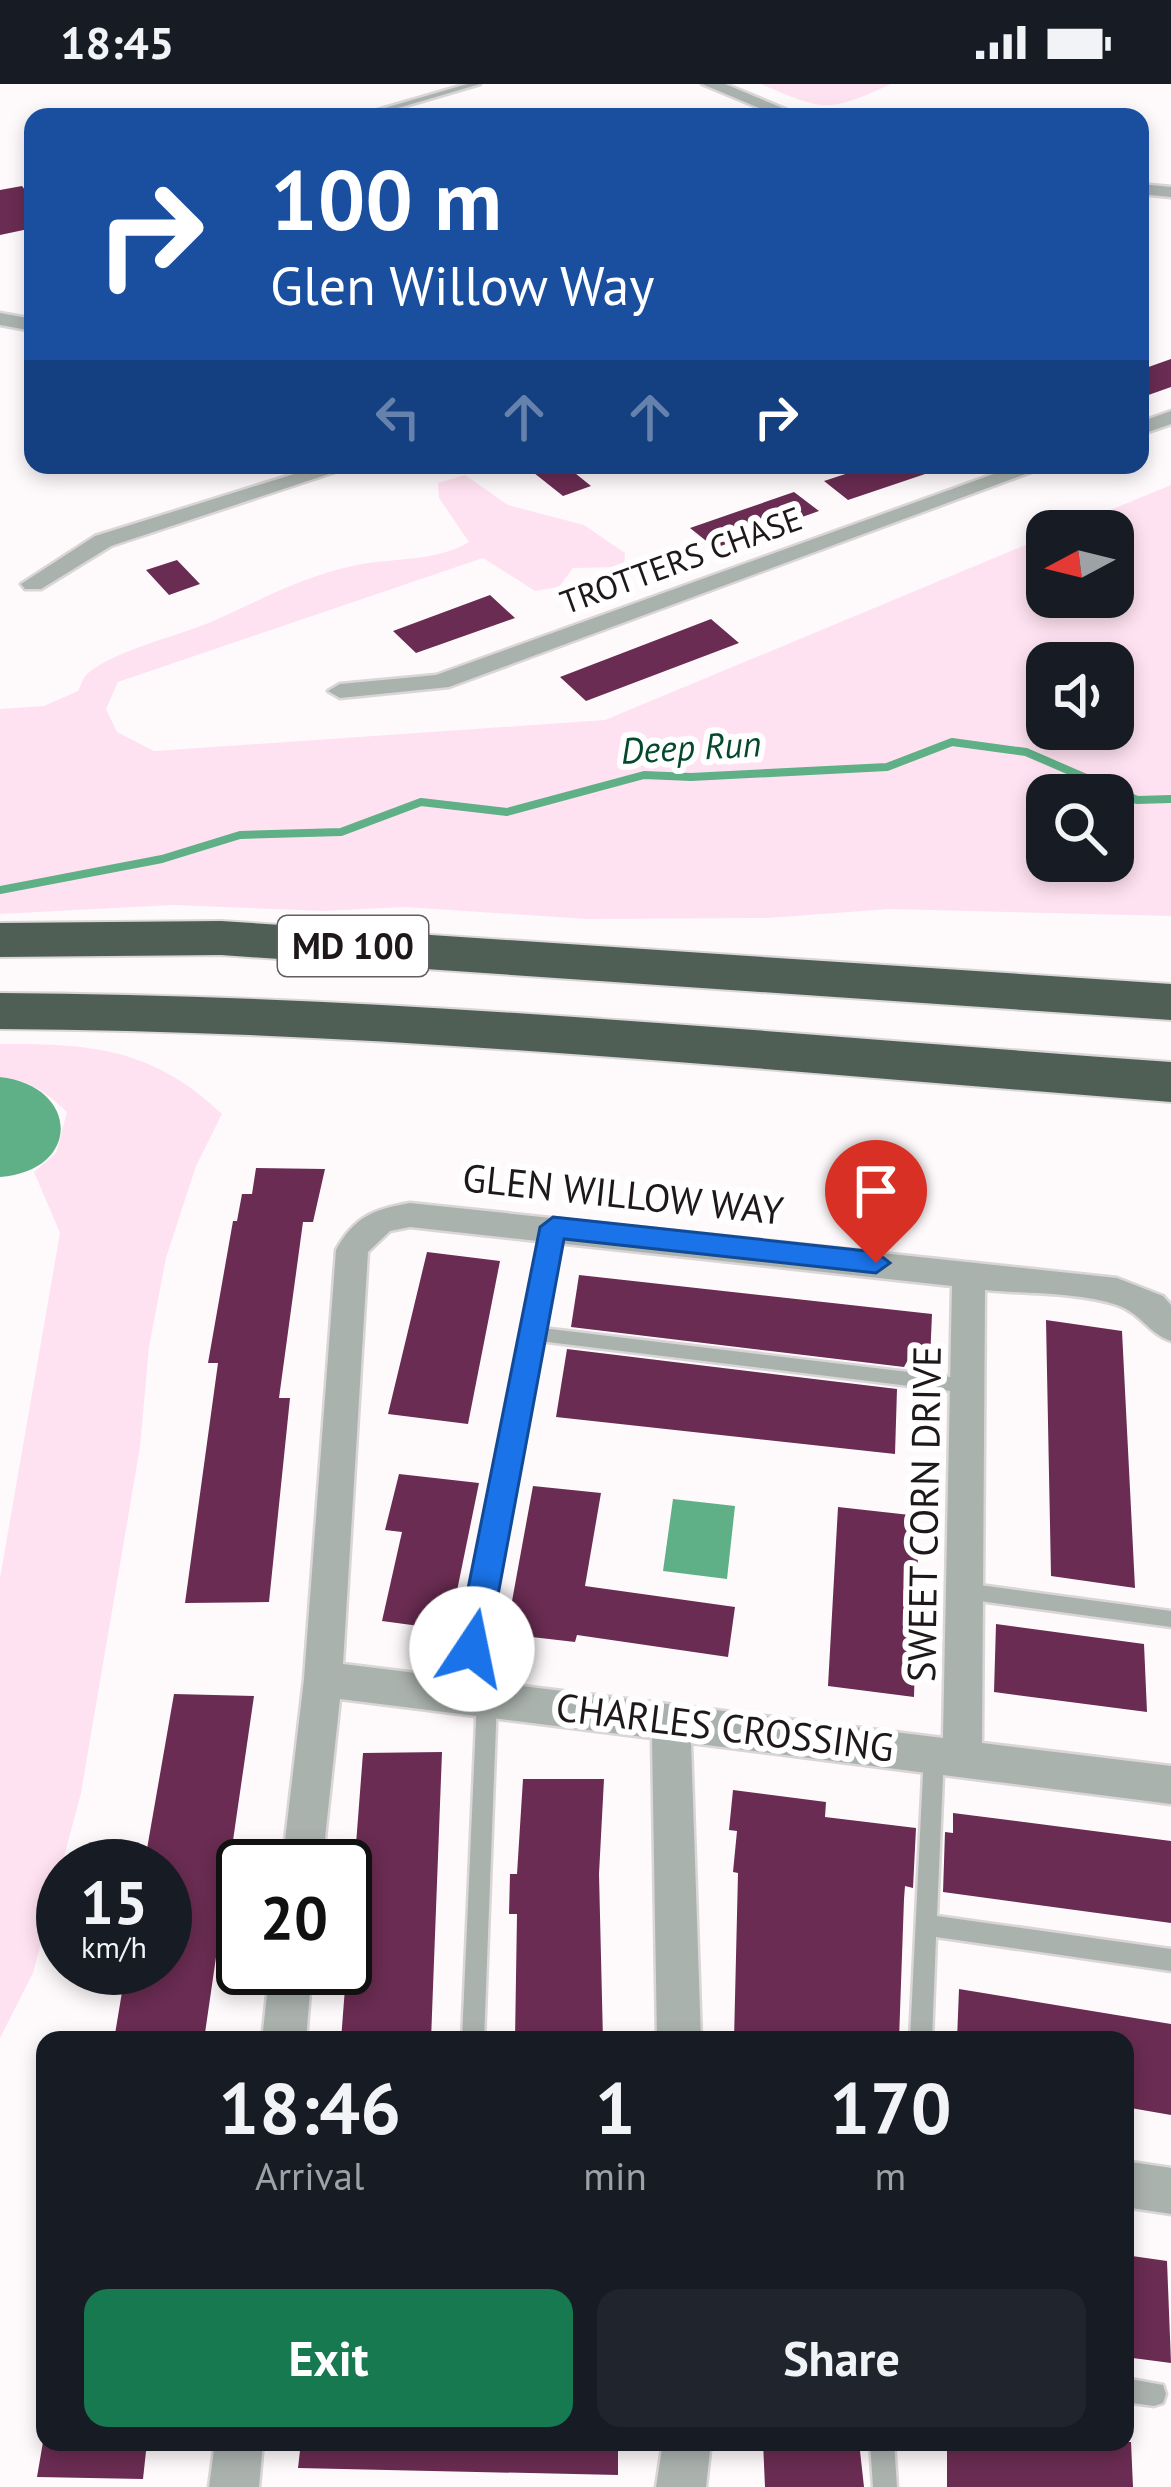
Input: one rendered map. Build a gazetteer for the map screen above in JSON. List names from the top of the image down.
{
  "streets": {
    "highway": ["MD 100"],
    "street": [
      "TROTTERS CHASE",
      "GLEN WILLOW WAY",
      "SWEET CORN DRIVE",
      "CHARLES CROSSING"
    ]
  },
  "crossings": [
    ["GLEN WILLOW WAY", "SWEET CORN DRIVE"],
    ["GLEN WILLOW WAY", "CHARLES CROSSING"],
    ["SWEET CORN DRIVE", "CHARLES CROSSING"]
  ],
  "water": ["Deep Run"],
  "north": "left",
  "page": {
    "status": "18:45",
    "turn": ["100 m", "Glen Willow Way"],
    "speed": "15 km/h",
    "limit": "20",
    "eta": [
      "18:46",
      "Arrival",
      "1",
      "min",
      "170",
      "m"
    ],
    "buttons": ["Exit", "Share"]
  }
}
